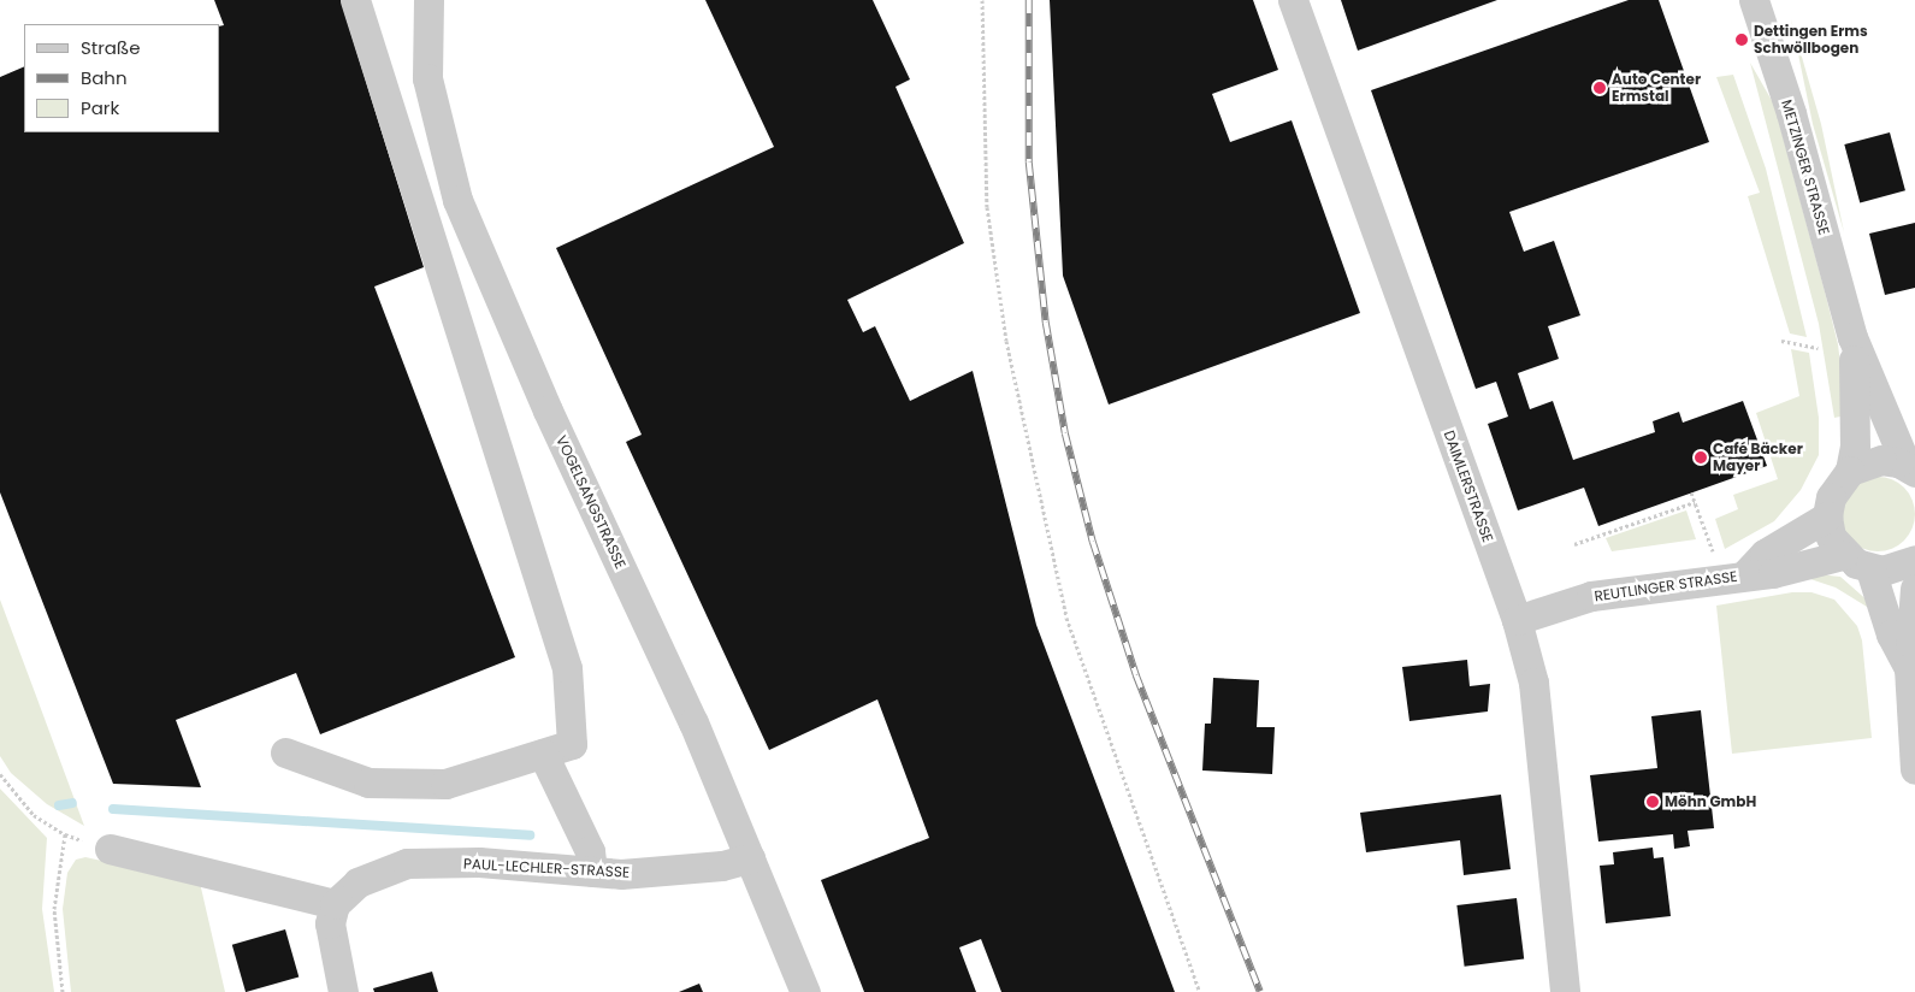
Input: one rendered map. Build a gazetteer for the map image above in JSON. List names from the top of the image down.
{
  "streets": {
    "street": [
      "METZINGER STRASSE",
      "DAIMLERSTRASSE",
      "VOGELSANGSTRASSE",
      "REUTLINGER STRASSE",
      "PAUL-LECHLER-STRASSE"
    ]
  },
  "crossings": [
    ["METZINGER STRASSE", "REUTLINGER STRASSE"],
    ["DAIMLERSTRASSE", "REUTLINGER STRASSE"],
    ["VOGELSANGSTRASSE", "PAUL-LECHLER-STRASSE"]
  ],
  "places": [
    "Dettingen Erms Schwöllbogen",
    "Auto Center Ermstal",
    "Café Bäcker Mayer",
    "Möhn GmbH"
  ],
  "legend": ["Straße", "Bahn", "Park"]
}
